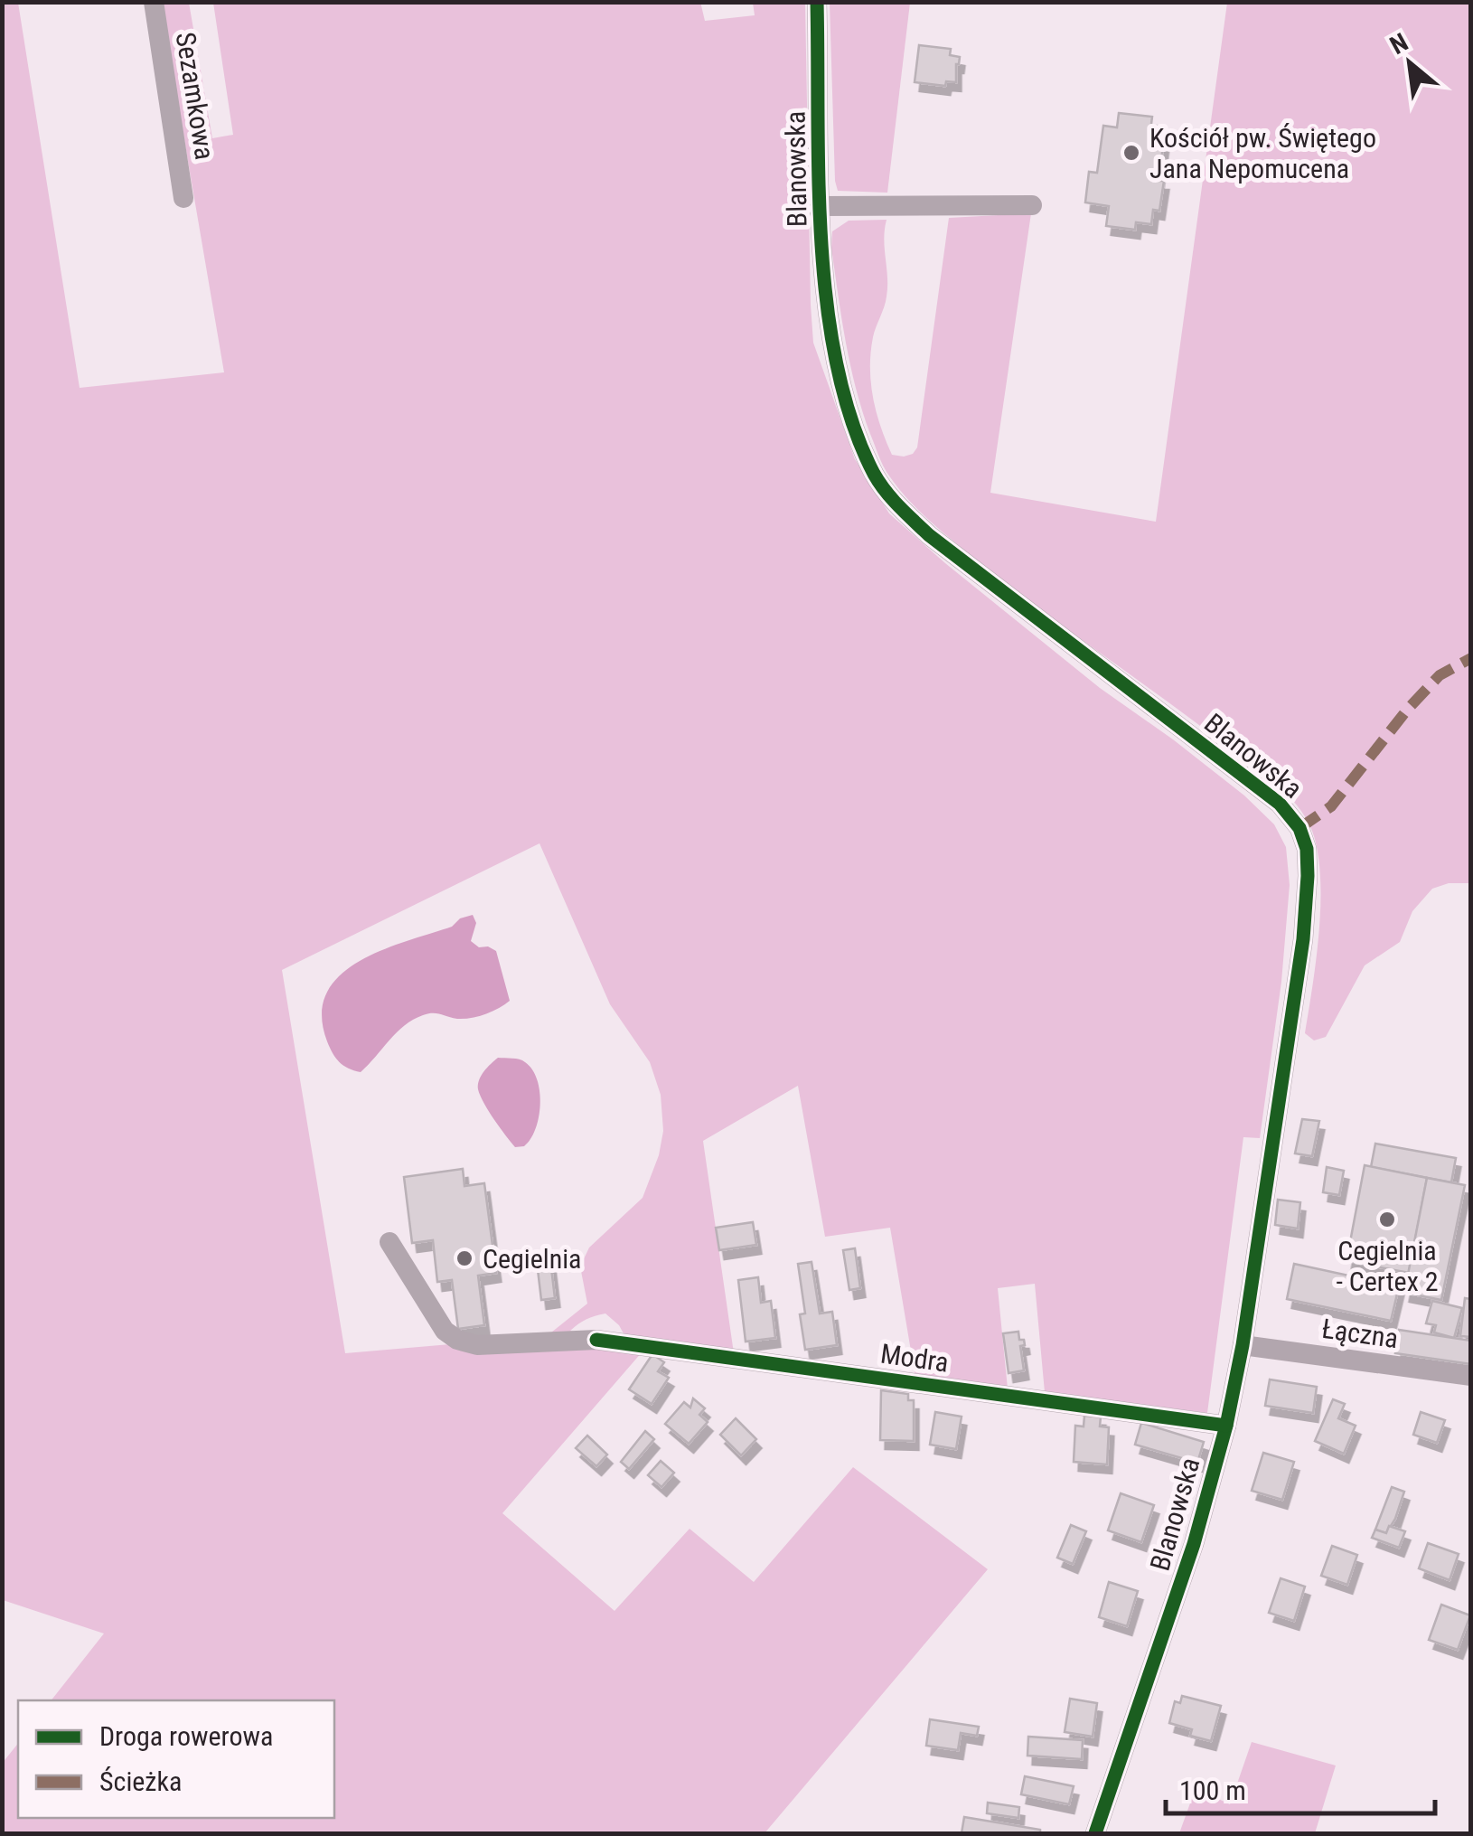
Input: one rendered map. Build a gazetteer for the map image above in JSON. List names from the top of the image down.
{
  "streets": {
    "street": [
      "Sezamkowa",
      "Blanowska",
      "Łączna",
      "Modra"
    ]
  },
  "crossings": [
    ["Blanowska", "Łączna"],
    ["Blanowska", "Modra"]
  ],
  "places": ["Kościół pw. Świętego Jana Nepomucena", "Cegielnia - Certex 2", "Cegielnia"],
  "legend": ["Droga rowerowa", "Ścieżka"],
  "scale_bar": "100 m",
  "north": "top left"
}
